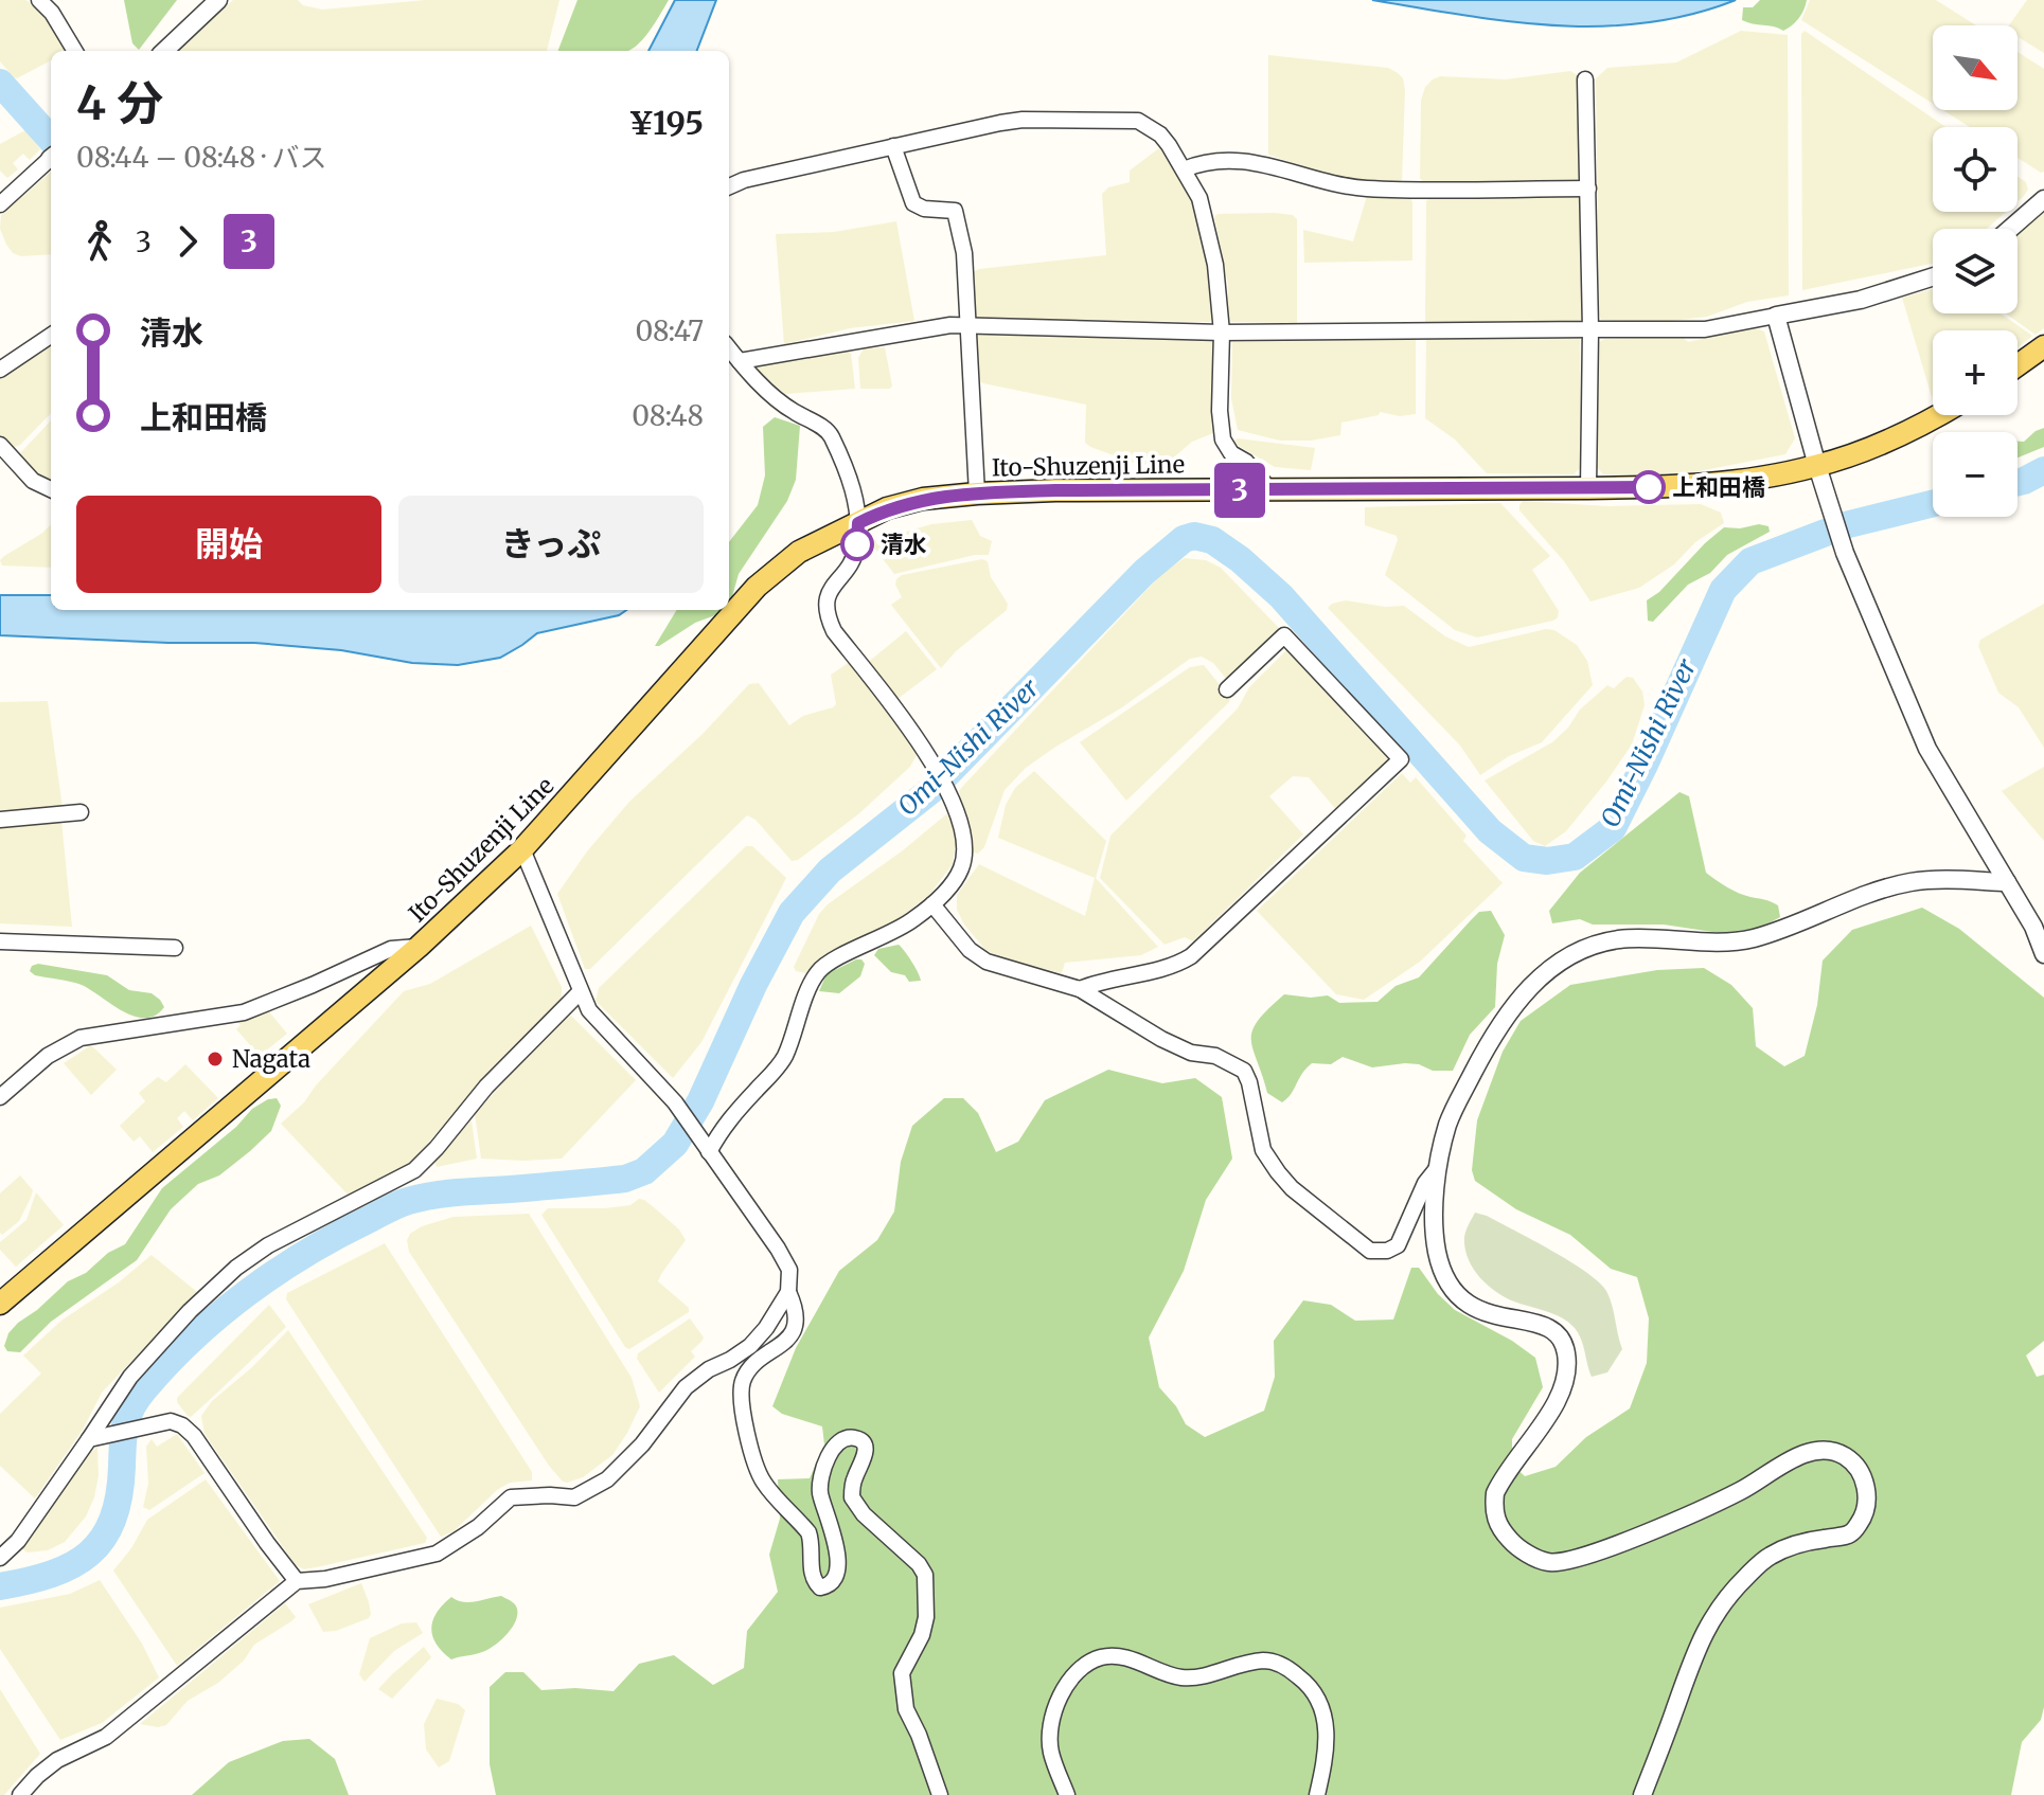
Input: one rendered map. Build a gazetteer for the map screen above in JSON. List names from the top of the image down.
{
  "streets": {
    "main road": ["Ito-Shuzenji Line"]
  },
  "water": ["Omi-Nishi River"],
  "places": ["上和田橋", "清水", "Nagata"],
  "lines": ["bus line 3"],
  "north": "bottom right",
  "page": {
    "on_map": "3",
    "map_buttons": ["+", "−"],
    "heading": ["4 分", "08:44 – 08:48 · バス", "¥195"],
    "legs": ["3", "3"],
    "list": [
      {
        "name": "清水",
        "value": "08:47"
      },
      {
        "name": "上和田橋",
        "value": "08:48"
      }
    ],
    "buttons": ["開始", "きっぷ"]
  }
}
